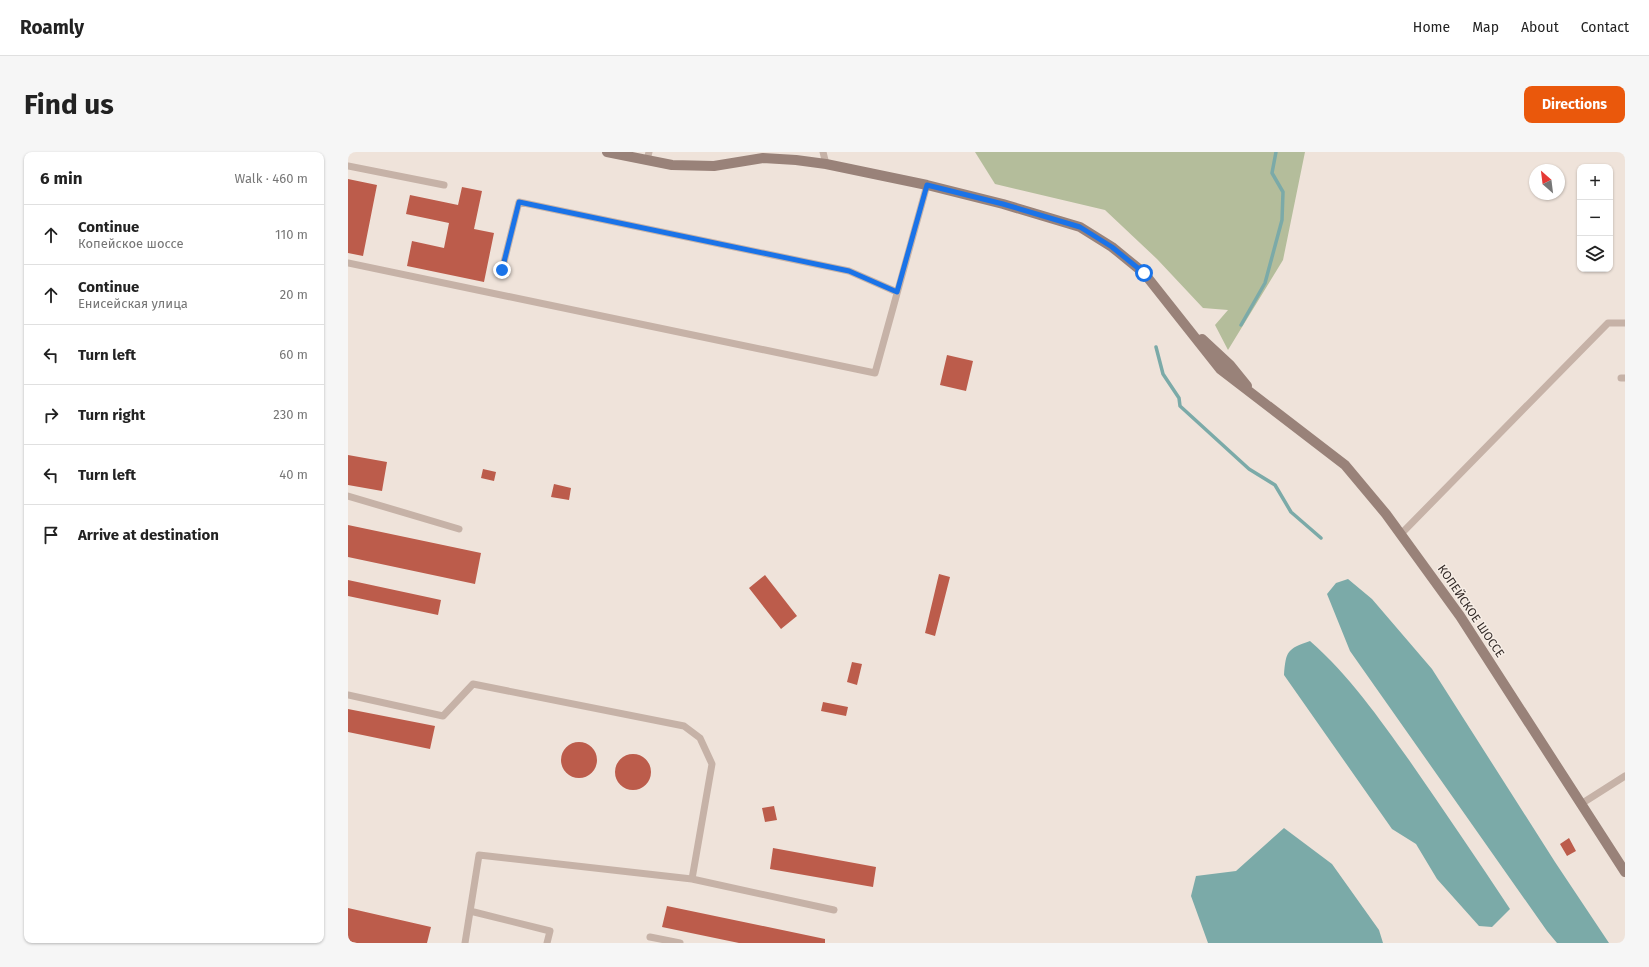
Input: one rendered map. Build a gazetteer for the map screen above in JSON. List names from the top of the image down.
{
  "streets": {
    "street": ["КОПЕЙСКОЕ ШОССЕ"]
  },
  "north": "top left",
  "page": {
    "header": "Roamly",
    "nav": [
      "Home",
      "Map",
      "About",
      "Contact"
    ],
    "buttons": "Directions",
    "title": "Find us",
    "heading": ["6 min", "Walk · 460 m"],
    "map_buttons": ["+", "−"],
    "list": [
      ["Continue", "Копейское шоссе", "110 m"],
      ["Continue", "Енисейская улица", "20 m"],
      ["Turn left", "60 m"],
      ["Turn right", "230 m"],
      ["Turn left", "40 m"],
      "Arrive at destination"
    ]
  }
}
